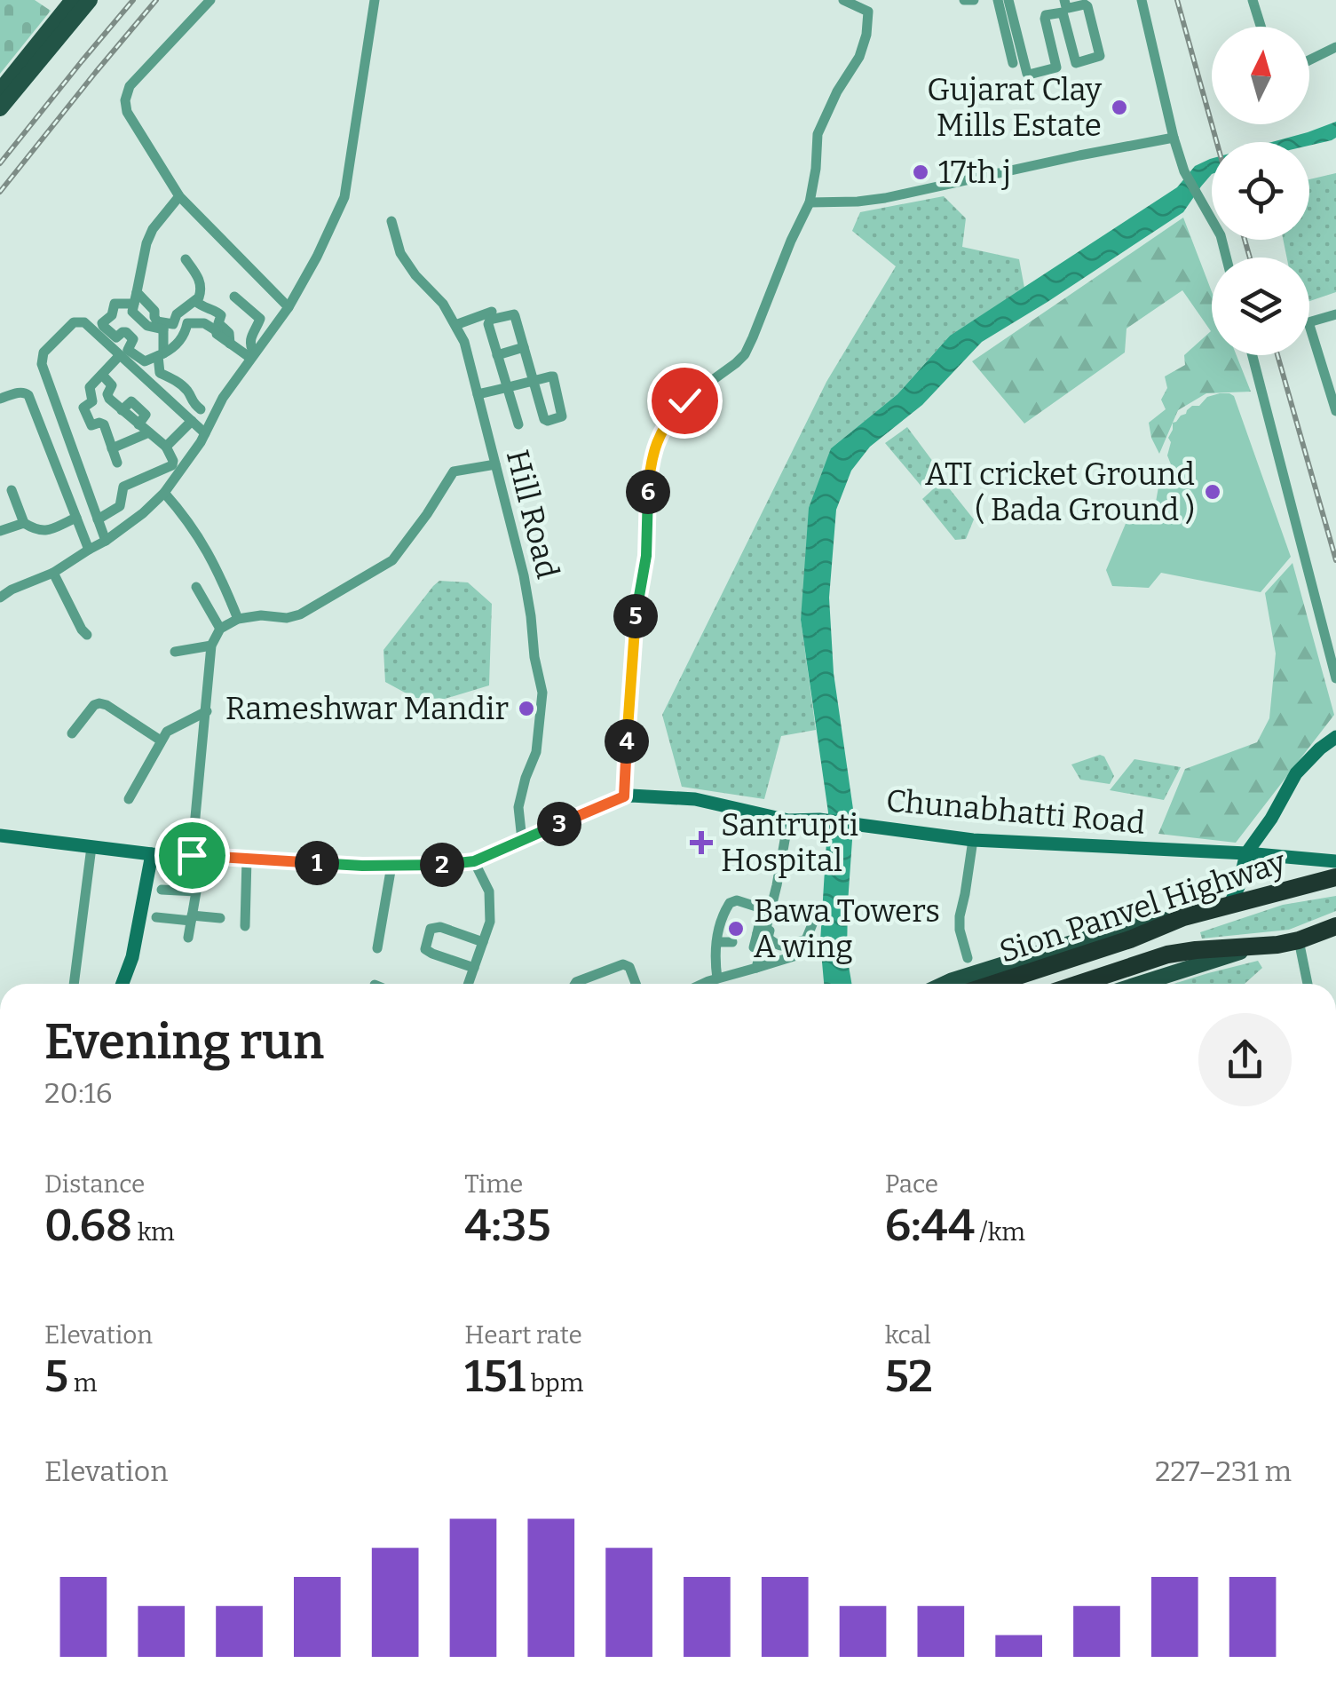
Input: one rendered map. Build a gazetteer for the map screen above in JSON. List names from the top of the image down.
{
  "streets": {
    "highway": ["Sion Panvel Highway"],
    "main road": ["Chunabhatti Road"],
    "street": ["Hill Road"]
  },
  "crossings": [
    ["Hill Road", "Chunabhatti Road"]
  ],
  "places": {
    "other": [
      "Gujarat Clay Mills Estate",
      "17th j",
      "ATI cricket Ground ( Bada Ground )",
      "Rameshwar Mandir",
      "Bawa Towers A wing"
    ],
    "health": ["Santrupti Hospital"]
  },
  "north": "top",
  "page": {
    "pins": [
      "6",
      "5",
      "4",
      "3",
      "1",
      "2"
    ],
    "heading": ["Evening run", "20:16"],
    "stats": [
      ["Distance", "0.68 km"],
      ["Time", "4:35"],
      ["Pace", "6:44 /km"],
      ["Elevation", "5 m"],
      ["Heart rate", "151 bpm"],
      ["kcal", "52"]
    ],
    "chart": ["Elevation", "227–231 m"]
  }
}
